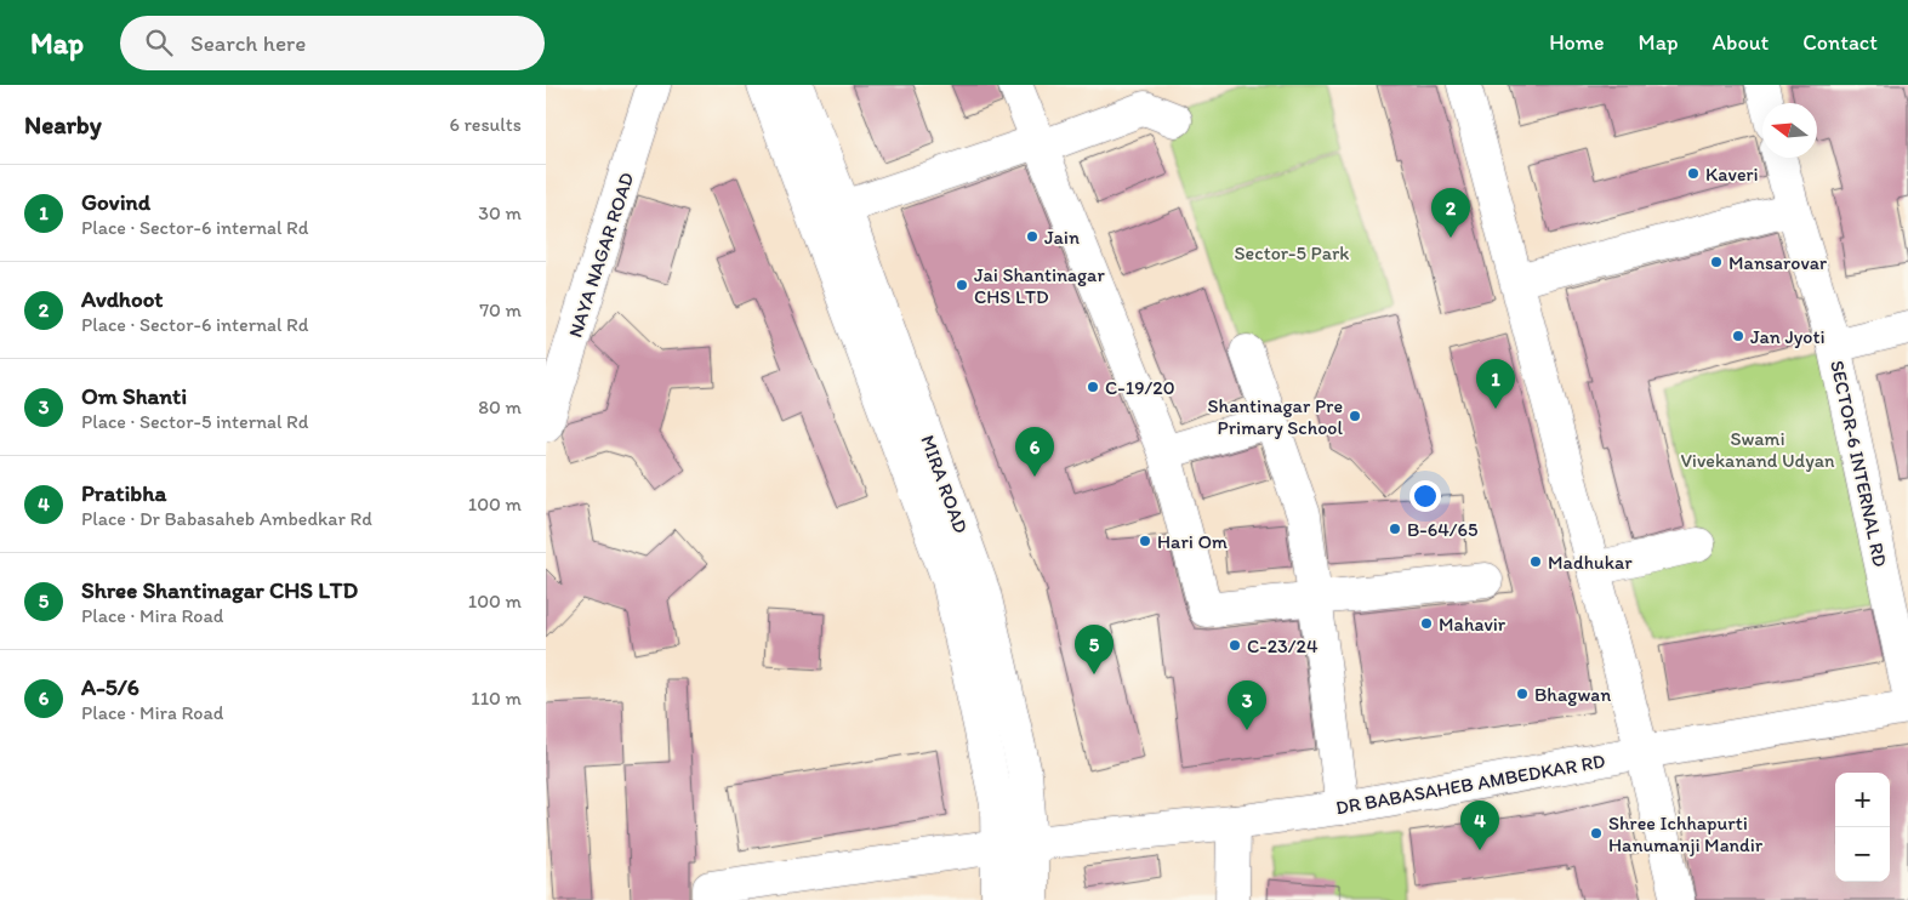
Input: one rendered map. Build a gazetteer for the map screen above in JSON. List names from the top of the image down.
{
  "streets": {
    "street": [
      "NAYA NAGAR ROAD",
      "SECTOR-6 INTERNAL RD",
      "MIRA ROAD",
      "DR BABASAHEB AMBEDKAR RD"
    ]
  },
  "crossings": [
    ["MIRA ROAD", "DR BABASAHEB AMBEDKAR RD"]
  ],
  "parks": ["Sector-5 Park", "Swami Vivekanand Udyan"],
  "places": [
    "Kaveri",
    "Jain",
    "Mansarovar",
    "Jai Shantinagar CHS LTD",
    "Jan Jyoti",
    "C-19/20",
    "Shantinagar Pre Primary School",
    "B-64/65",
    "Hari Om",
    "Madhukar",
    "Mahavir",
    "C-23/24",
    "Bhagwan",
    "Shree Ichhapurti Hanumanji Mandir"
  ],
  "north": "left",
  "page": {
    "header": "Map",
    "search": "Search here",
    "nav": [
      "Home",
      "Map",
      "About",
      "Contact"
    ],
    "heading": ["Nearby", "6 results"],
    "list": [
      {
        "mark": "1",
        "name": "Govind",
        "note": "Place · Sector-6 internal Rd",
        "value": "30 m"
      },
      {
        "mark": "2",
        "name": "Avdhoot",
        "note": "Place · Sector-6 internal Rd",
        "value": "70 m"
      },
      {
        "mark": "3",
        "name": "Om Shanti",
        "note": "Place · Sector-5 internal Rd",
        "value": "80 m"
      },
      {
        "mark": "4",
        "name": "Pratibha",
        "note": "Place · Dr Babasaheb Ambedkar Rd",
        "value": "100 m"
      },
      {
        "mark": "5",
        "name": "Shree Shantinagar CHS LTD",
        "note": "Place · Mira Road",
        "value": "100 m"
      },
      {
        "mark": "6",
        "name": "A-5/6",
        "note": "Place · Mira Road",
        "value": "110 m"
      }
    ],
    "pins": [
      "2",
      "1",
      "6",
      "5",
      "3",
      "4"
    ],
    "map_buttons": ["+", "−"]
  }
}
